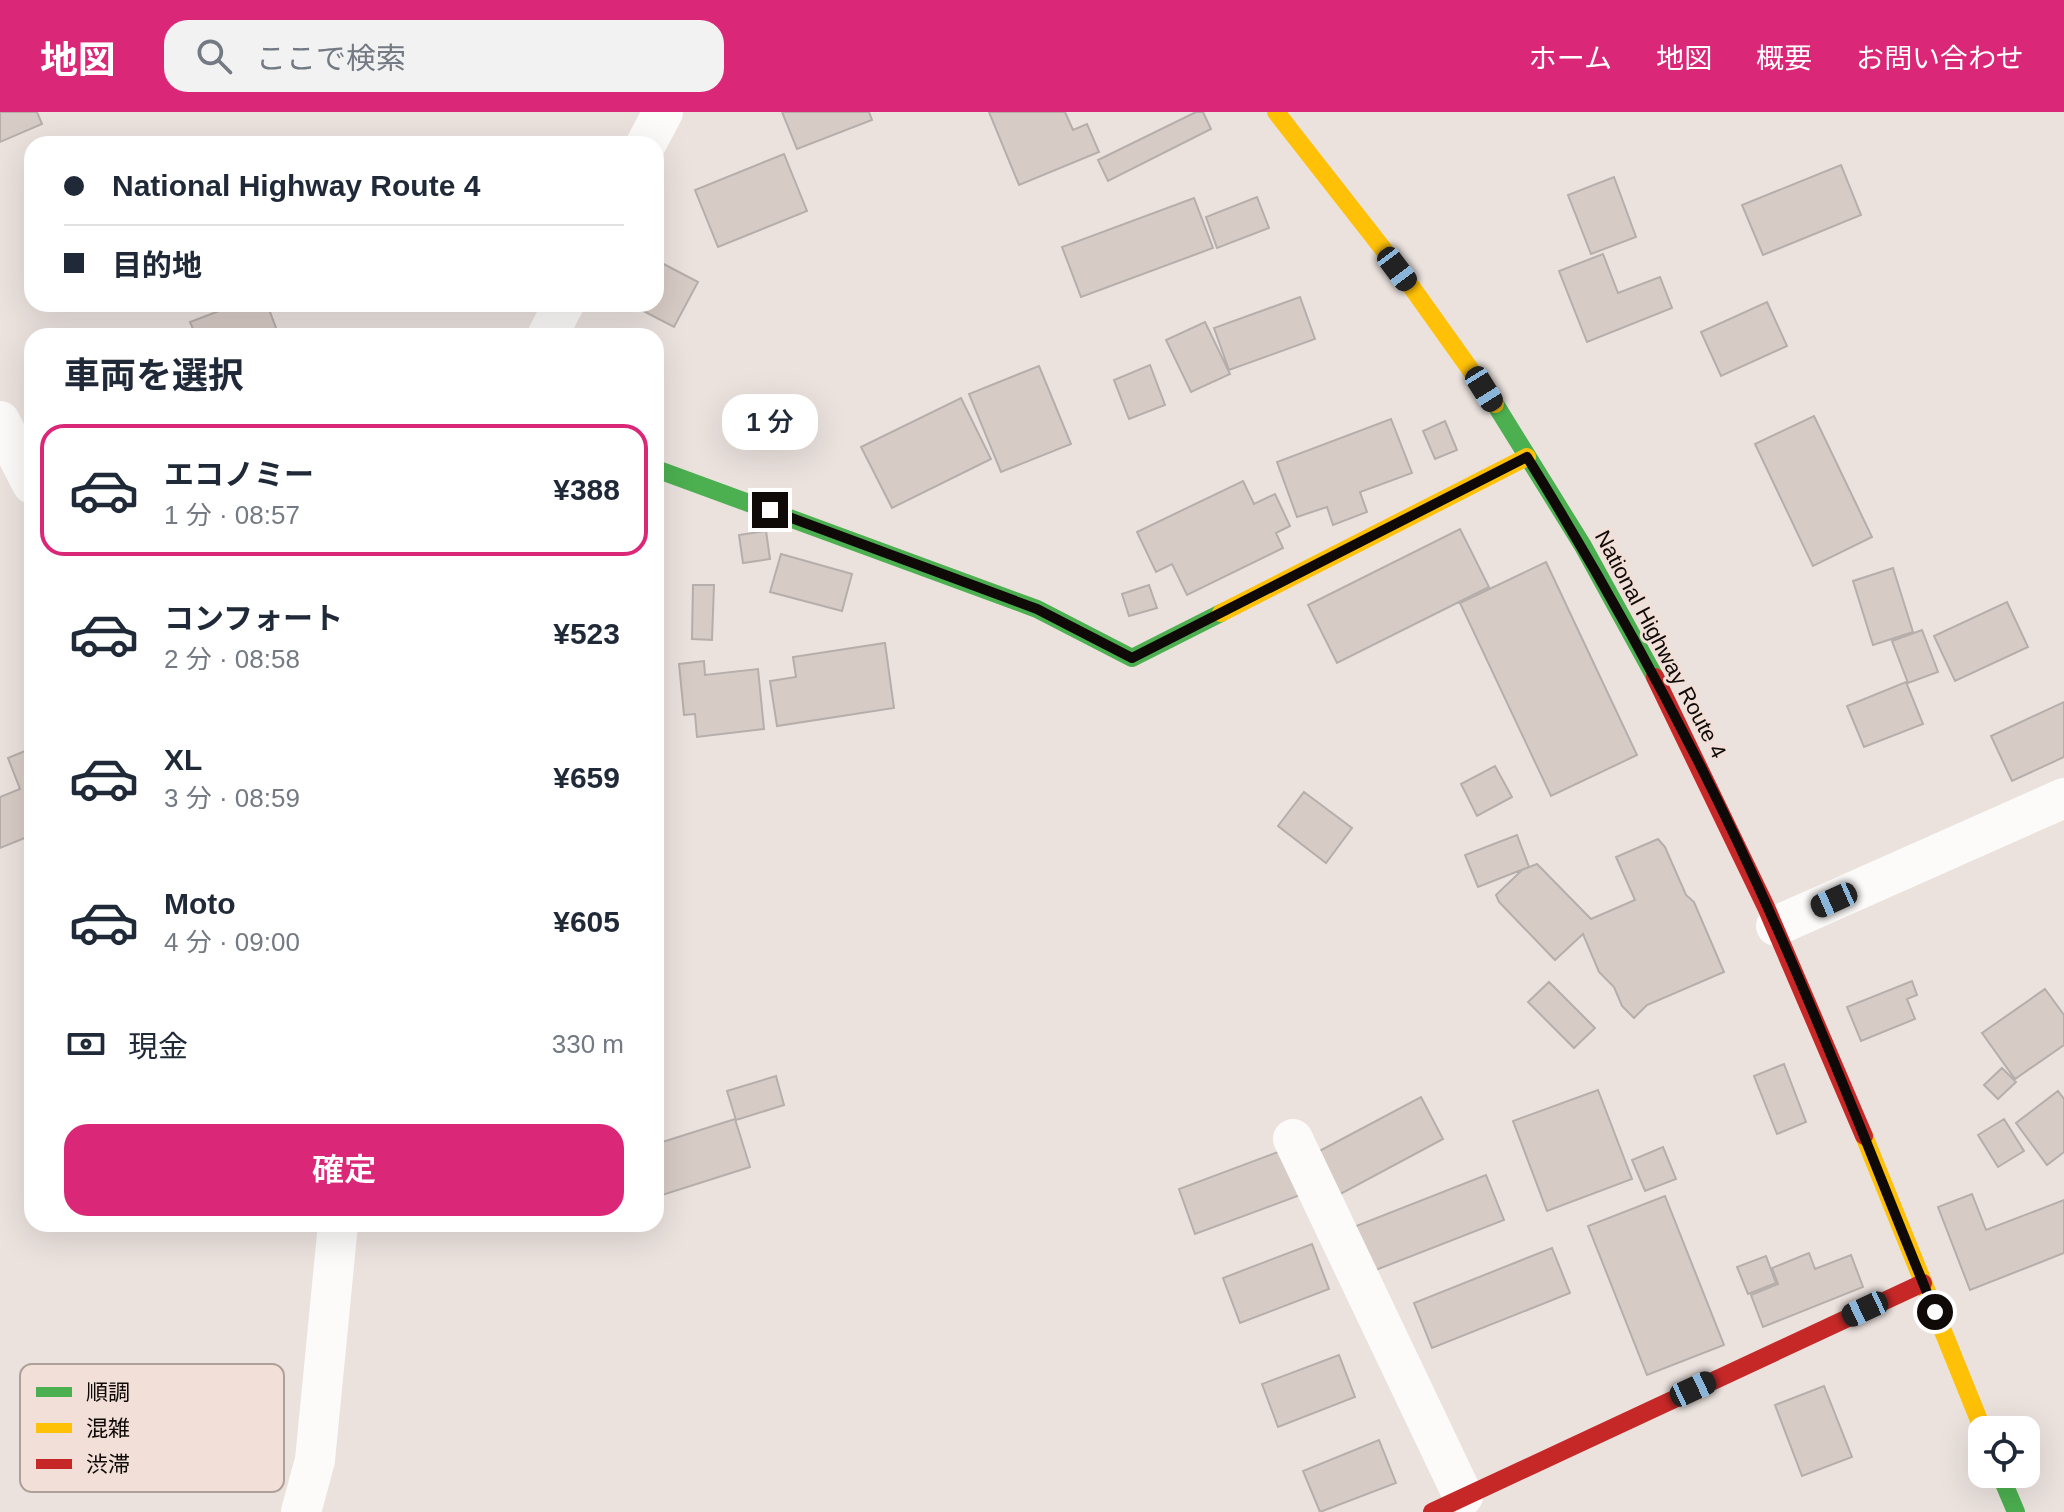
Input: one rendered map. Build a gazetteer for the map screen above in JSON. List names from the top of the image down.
{
  "streets": {
    "main road": ["National Highway Route 4"]
  },
  "legend": ["順調", "混雑", "渋滞"],
  "page": {
    "header": "地図",
    "search": "ここで検索",
    "nav": [
      "ホーム",
      "地図",
      "概要",
      "お問い合わせ"
    ],
    "banner": ["National Highway Route 4", "目的地"],
    "heading": "車両を選択",
    "bubble": "1 分",
    "list": [
      {
        "name": "エコノミー",
        "note": "1 分 · 08:57",
        "value": "¥388"
      },
      {
        "name": "コンフォート",
        "note": "2 分 · 08:58",
        "value": "¥523"
      },
      {
        "name": "XL",
        "note": "3 分 · 08:59",
        "value": "¥659"
      },
      {
        "name": "Moto",
        "note": "4 分 · 09:00",
        "value": "¥605"
      }
    ],
    "pay": ["現金", "330 m"],
    "buttons": "確定"
  }
}
